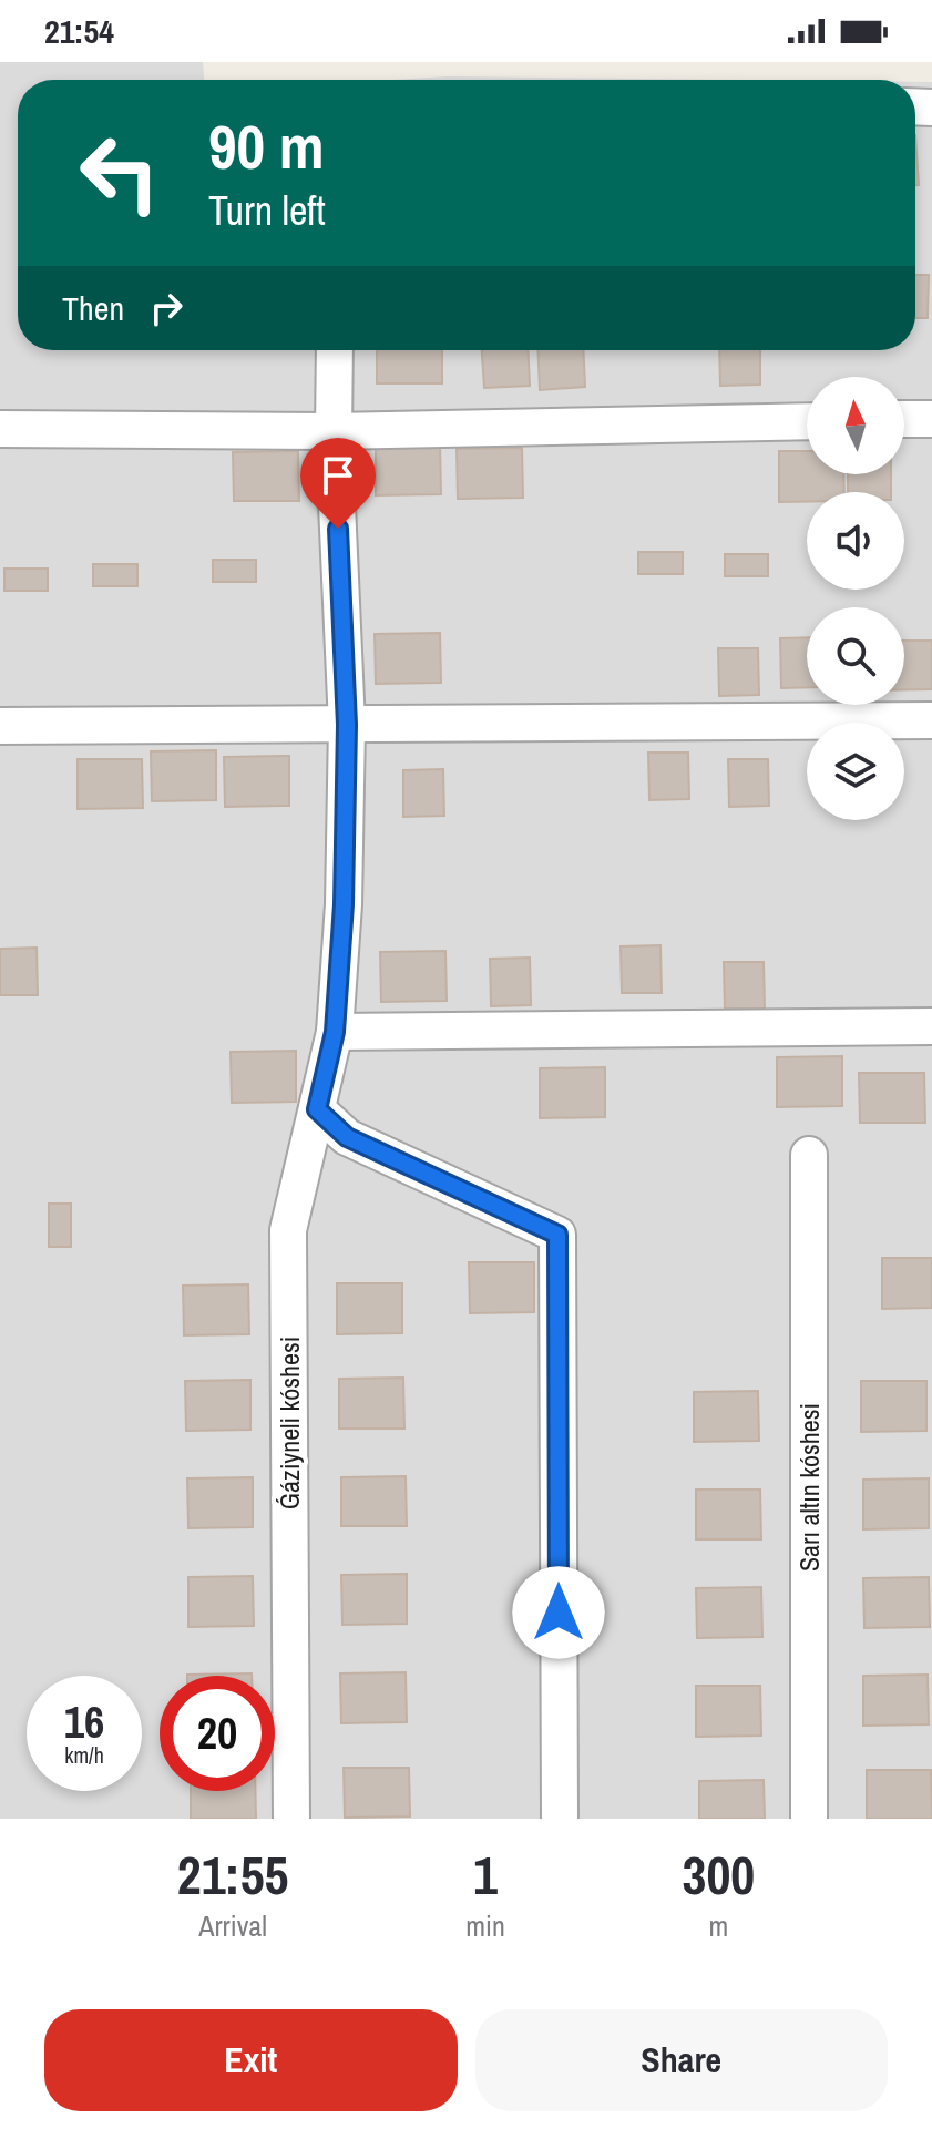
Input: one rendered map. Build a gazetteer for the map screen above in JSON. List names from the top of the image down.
{
  "streets": {
    "street": ["Ǵáziyneli kóshesi", "Sarı altın kóshesi"]
  },
  "north": "top",
  "page": {
    "status": "21:54",
    "turn": ["90 m", "Turn left"],
    "then": "Then",
    "speed": "16 km/h",
    "limit": "20",
    "eta": [
      "21:55",
      "Arrival",
      "1",
      "min",
      "300",
      "m"
    ],
    "buttons": ["Exit", "Share"]
  }
}
